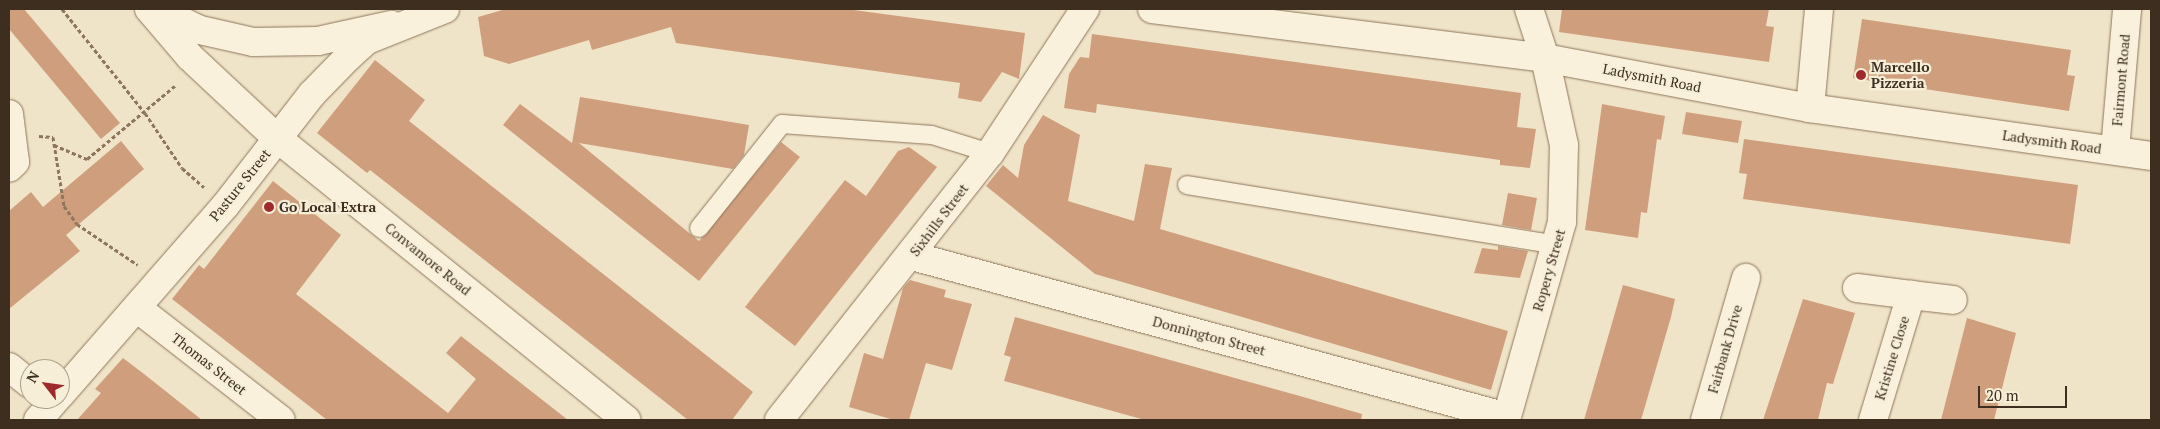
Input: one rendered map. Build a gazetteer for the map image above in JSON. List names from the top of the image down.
{
  "streets": {
    "street": [
      "Ladysmith Road",
      "Fairmont Road",
      "Pasture Street",
      "Sixhills Street",
      "Convamore Road",
      "Ropery Street",
      "Donnington Street",
      "Fairbank Drive",
      "Kristine Close",
      "Thomas Street"
    ]
  },
  "crossings": [
    ["Ladysmith Road", "Fairmont Road"],
    ["Ladysmith Road", "Ropery Street"],
    ["Pasture Street", "Convamore Road"],
    ["Pasture Street", "Thomas Street"],
    ["Sixhills Street", "Donnington Street"],
    ["Ropery Street", "Donnington Street"]
  ],
  "places": ["Marcello Pizzeria", "Go Local Extra"],
  "scale_bar": "20 m",
  "north": "top left"
}
